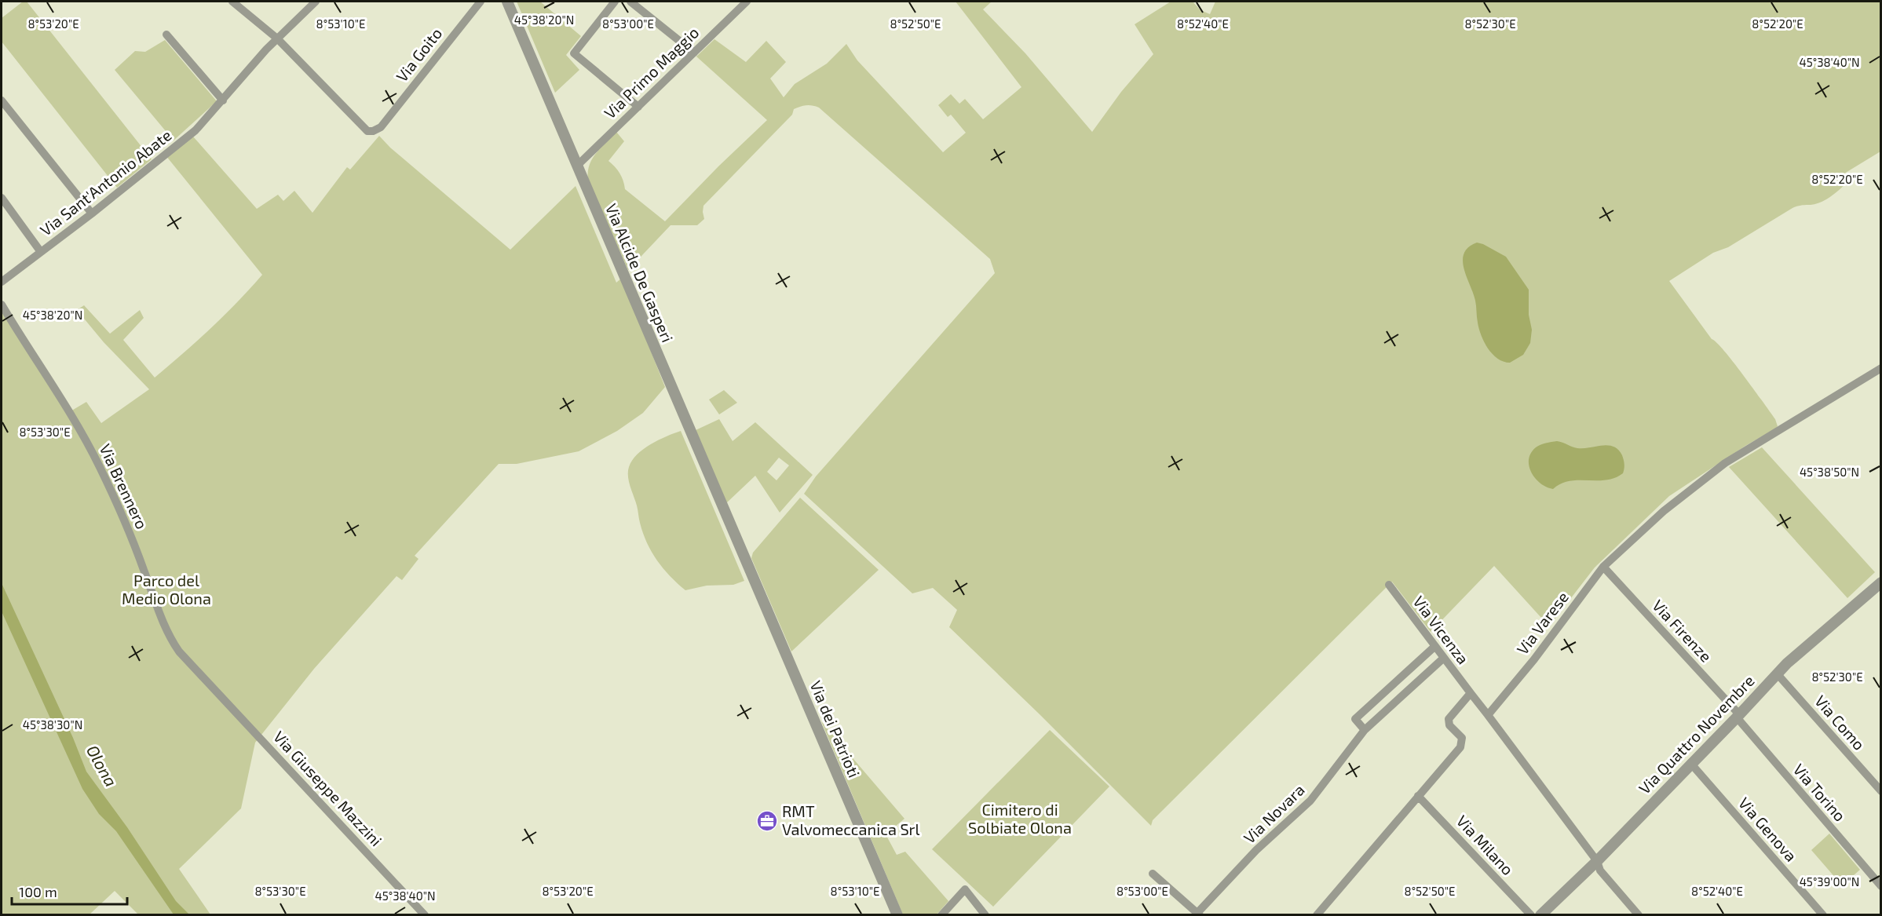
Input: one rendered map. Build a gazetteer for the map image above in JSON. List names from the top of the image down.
{
  "streets": {
    "street": [
      "Via Goito",
      "Via Primo Maggio",
      "Via Sant'Antonio Abate",
      "Via Alcide De Gasperi",
      "Via Brennero",
      "Via Varese",
      "Via Vicenza",
      "Via Firenze",
      "Via Como",
      "Via dei Patrioti",
      "Via Quattro Novembre",
      "Via Giuseppe Mazzini",
      "Via Torino",
      "Via Novara",
      "Via Genova",
      "Via Milano"
    ]
  },
  "crossings": [
    ["Via Goito", "Via Sant'Antonio Abate"],
    ["Via Primo Maggio", "Via Alcide De Gasperi"],
    ["Via Alcide De Gasperi", "Via dei Patrioti"],
    ["Via Brennero", "Via Giuseppe Mazzini"],
    ["Via Varese", "Via Firenze"],
    ["Via Vicenza", "Via Novara"],
    ["Via Firenze", "Via Quattro Novembre"],
    ["Via Firenze", "Via Torino"],
    ["Via Como", "Via Quattro Novembre"],
    ["Via Quattro Novembre", "Via Torino"],
    ["Via Quattro Novembre", "Via Genova"]
  ],
  "water": ["Olona"],
  "parks": ["Parco del Medio Olona", "Cimitero di Solbiate Olona"],
  "places": {
    "office": ["RMT Valvomeccanica Srl"]
  },
  "scale_bar": "100 m",
  "coordinates": [
    "45°38'20\"N",
    "8°52'20\"E",
    "8°52'50\"E",
    "8°52'40\"E",
    "8°53'20\"E",
    "8°53'10\"E",
    "8°53'00\"E",
    "8°52'30\"E",
    "45°38'40\"N",
    "8°53'30\"E",
    "45°38'50\"N",
    "45°38'30\"N",
    "45°39'00\"N"
  ]
}
